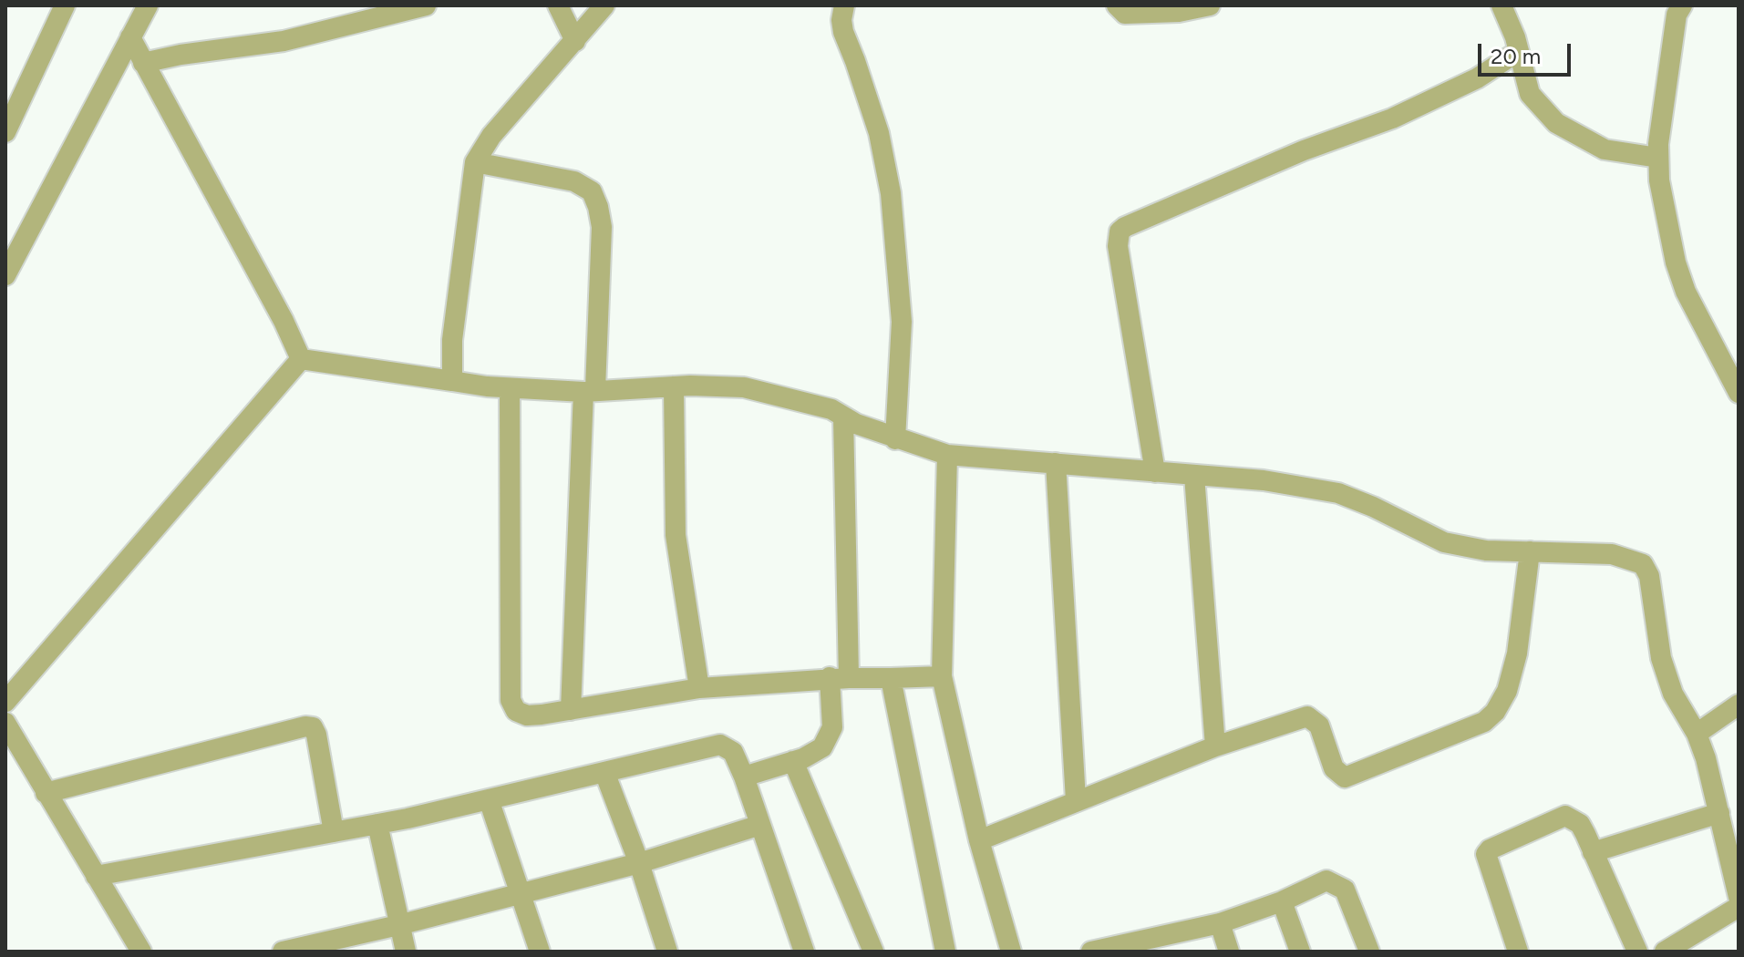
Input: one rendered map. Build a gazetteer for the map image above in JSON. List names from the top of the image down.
{
  "scale_bar": "20 m"
}
